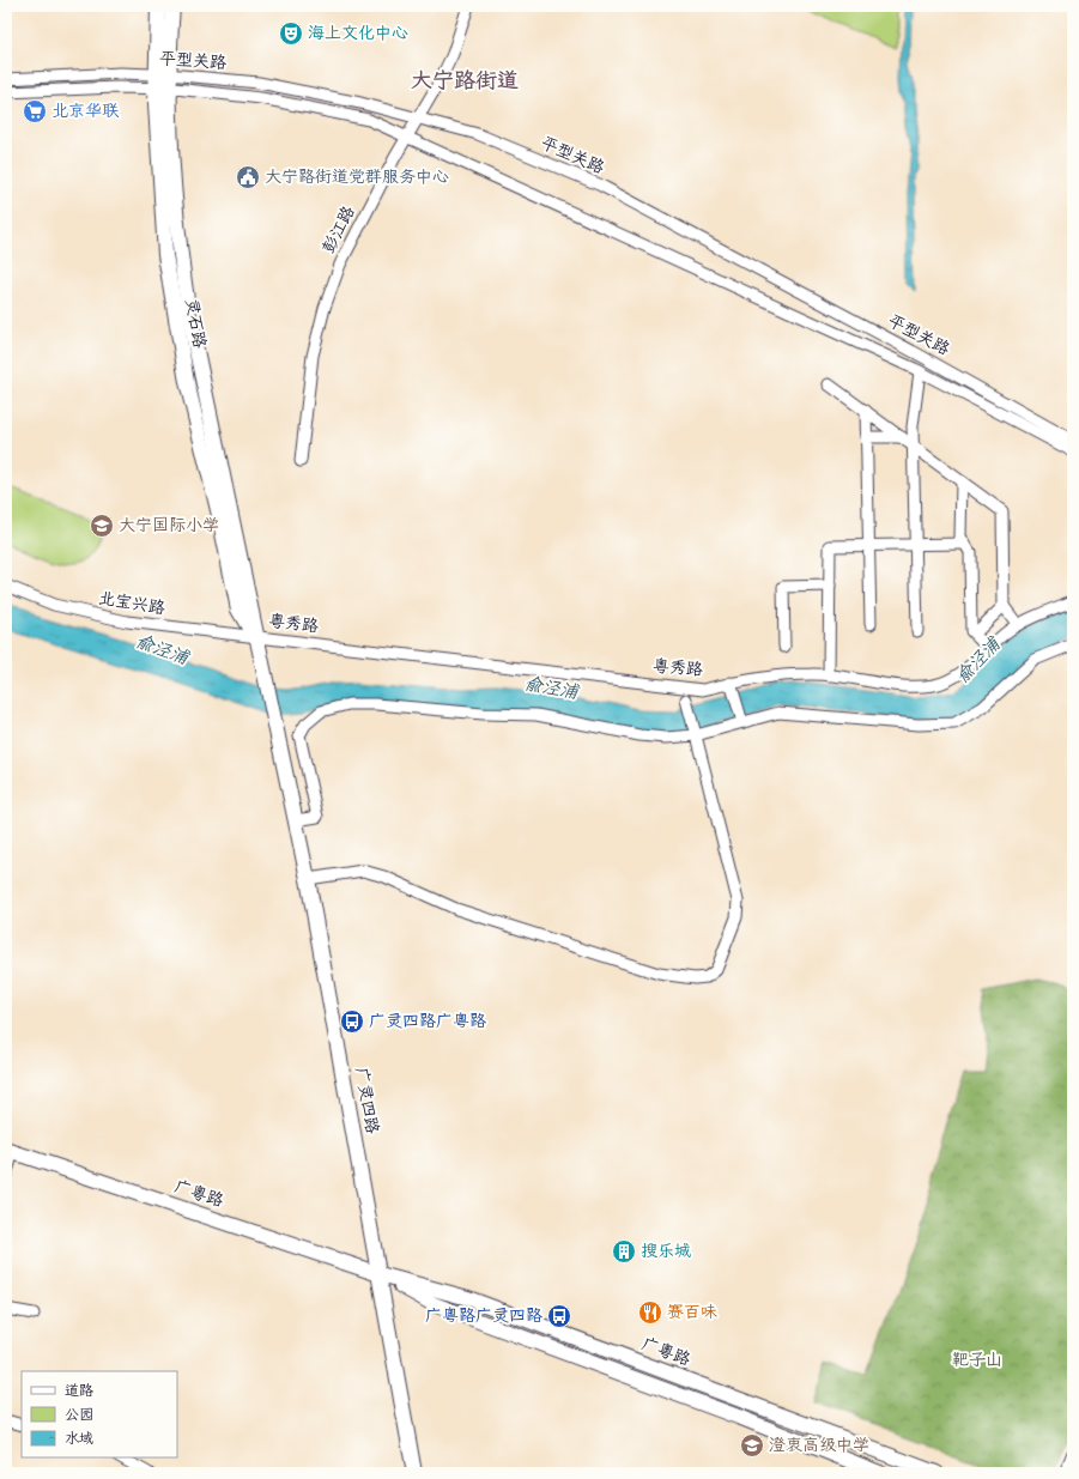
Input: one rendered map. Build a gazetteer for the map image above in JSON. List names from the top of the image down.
{
  "streets": {
    "main road": ["灵石路", "广灵四路", "广粤路"],
    "street": [
      "平型关路",
      "彭江路",
      "北宝兴路",
      "粤秀路"
    ]
  },
  "crossings": [
    ["平型关路", "彭江路"],
    ["平型关路", "灵石路"],
    ["灵石路", "北宝兴路"],
    ["灵石路", "粤秀路"],
    ["灵石路", "广灵四路"],
    ["北宝兴路", "粤秀路"],
    ["广灵四路", "广粤路"]
  ],
  "districts": ["大宁路街道"],
  "water": ["俞泾浦"],
  "parks": ["靶子山"],
  "places": {
    "theatre": ["海上文化中心"],
    "supermarket": ["北京华联"],
    "public building": ["大宁路街道党群服务中心"],
    "school or university": ["大宁国际小学", "澄衷高级中学"],
    "bus stop": ["广灵四路广粤路", "广粤路广灵四路"],
    "building": ["搜乐城"],
    "restaurant": ["赛百味"]
  },
  "legend": ["道路", "公园", "水域"]
}
